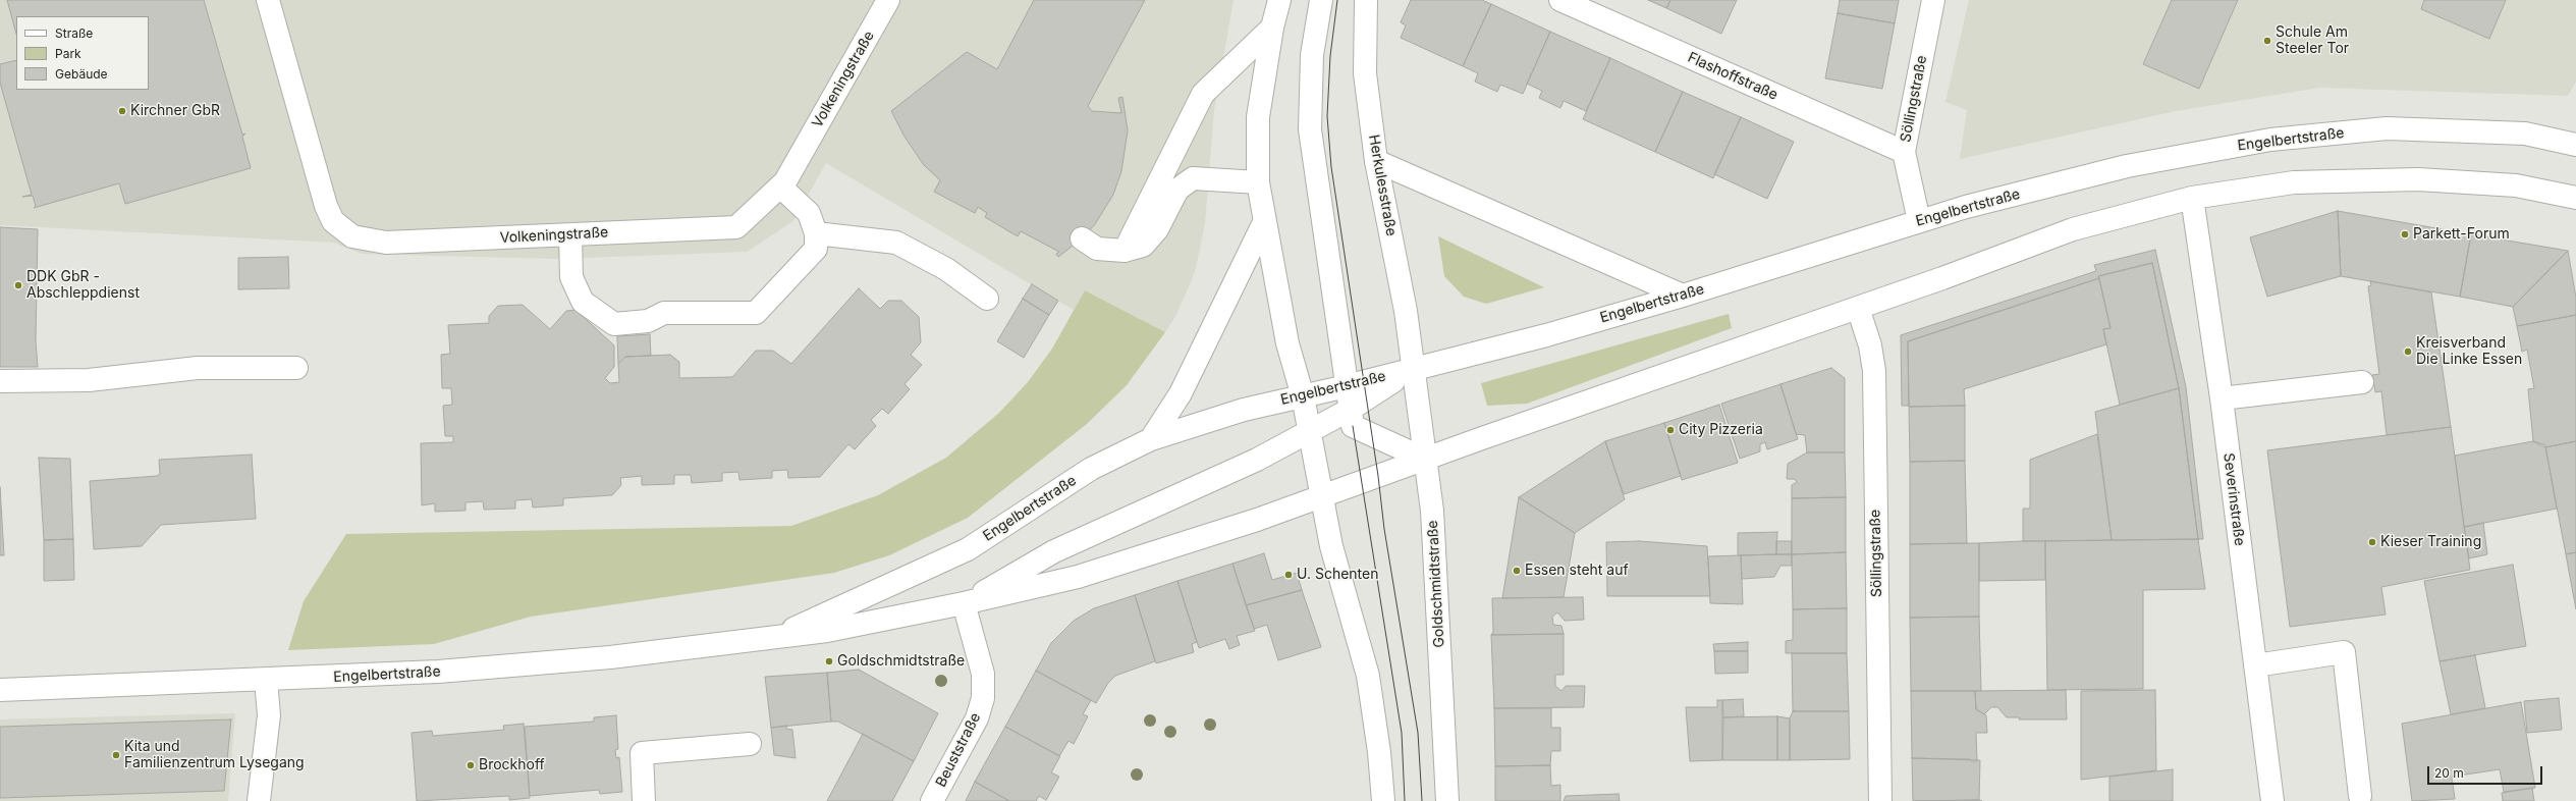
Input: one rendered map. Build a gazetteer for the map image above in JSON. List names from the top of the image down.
{
  "streets": {
    "street": [
      "Flashoffstraße",
      "Volkeningstraße",
      "Söllingstraße",
      "Engelbertstraße",
      "Herkulesstraße",
      "Severinstraße",
      "Goldschmidtstraße",
      "Beuststraße"
    ]
  },
  "crossings": [
    ["Flashoffstraße", "Söllingstraße"],
    ["Söllingstraße", "Engelbertstraße"],
    ["Engelbertstraße", "Herkulesstraße"],
    ["Engelbertstraße", "Severinstraße"],
    ["Engelbertstraße", "Goldschmidtstraße"],
    ["Engelbertstraße", "Beuststraße"],
    ["Herkulesstraße", "Goldschmidtstraße"]
  ],
  "places": [
    "Schule Am Steeler Tor",
    "Kirchner GbR",
    "Parkett-Forum",
    "DDK GbR - Abschleppdienst",
    "Kreisverband Die Linke Essen",
    "City Pizzeria",
    "Kieser Training",
    "Essen steht auf",
    "U. Schenten",
    "Goldschmidtstraße",
    "Kita und Familienzentrum Lysegang",
    "Brockhoff"
  ],
  "legend": ["Straße", "Park", "Gebäude"],
  "scale_bar": "20 m"
}
